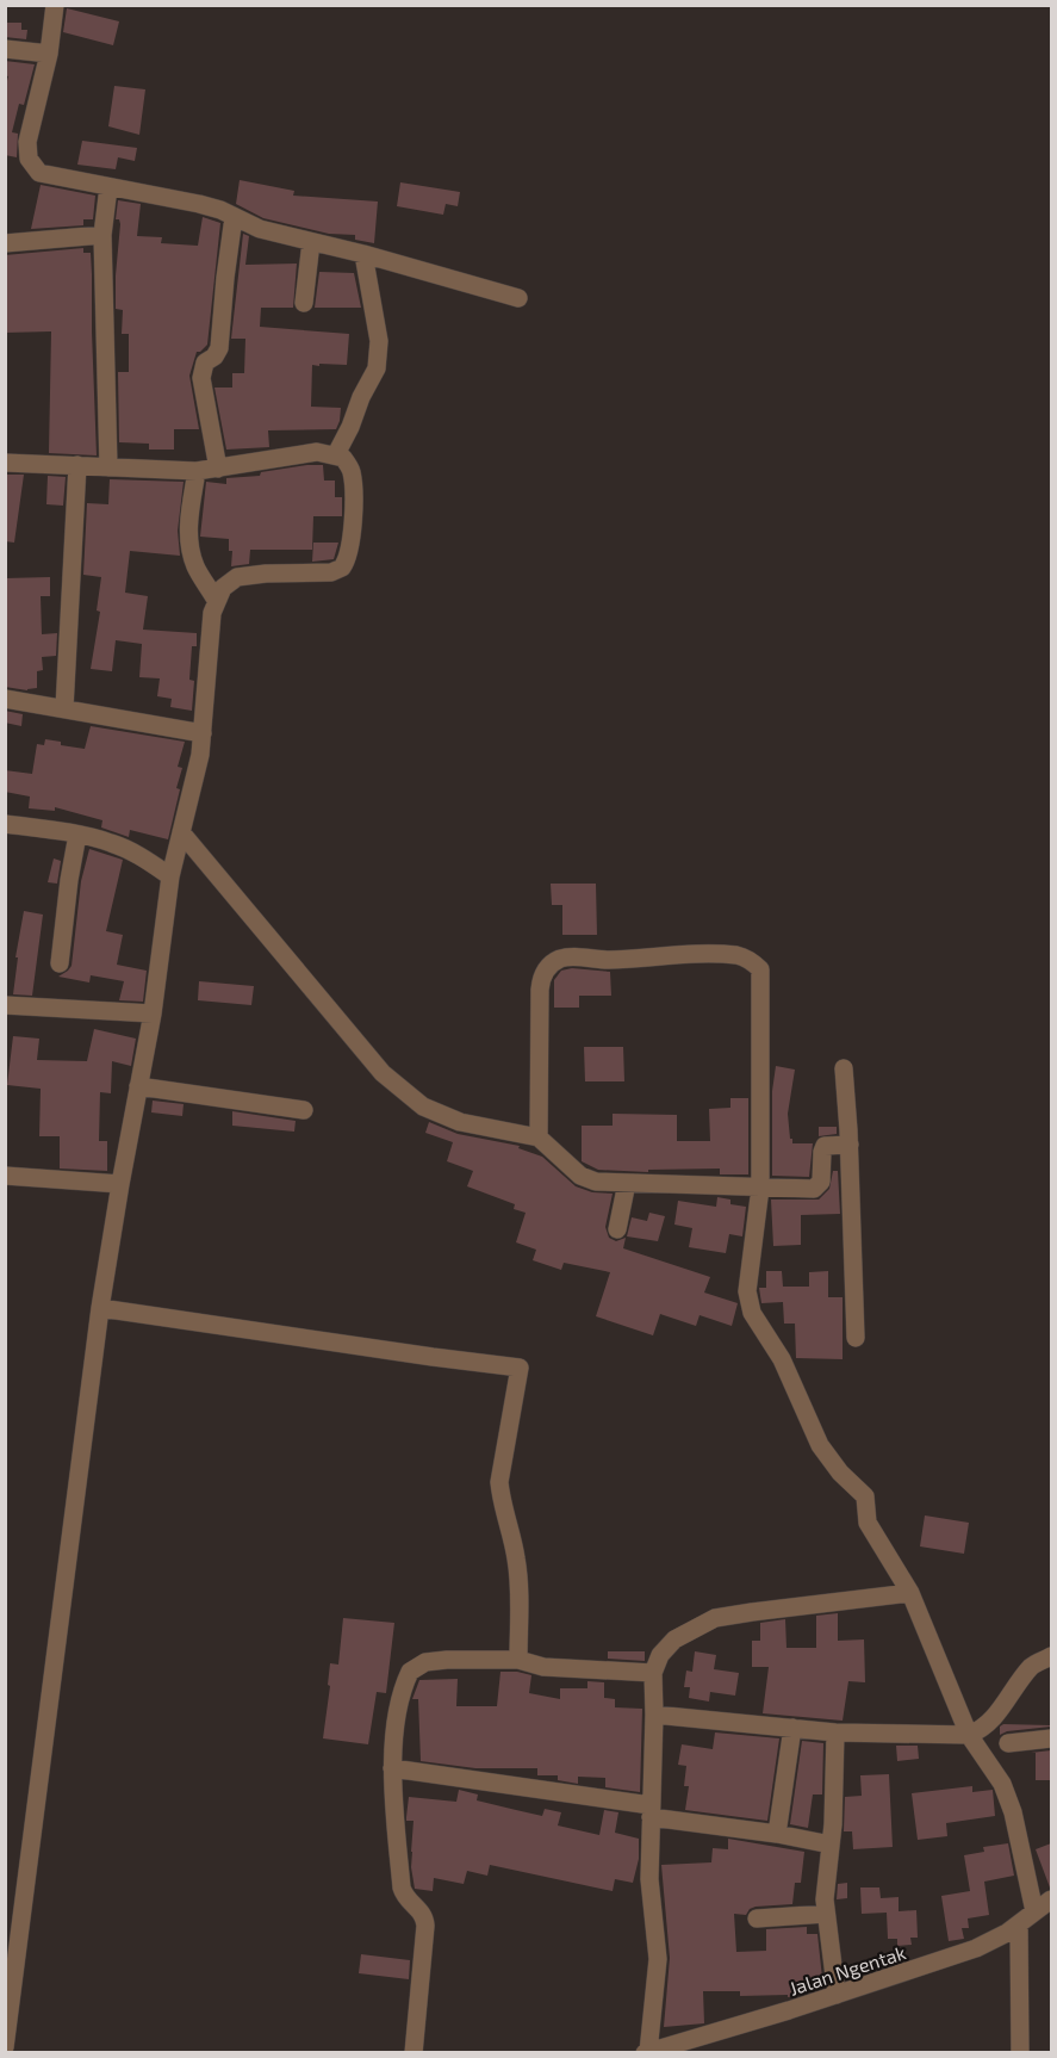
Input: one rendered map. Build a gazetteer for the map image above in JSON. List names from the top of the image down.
{
  "streets": {
    "street": ["Jalan Ngentak"]
  }
}
